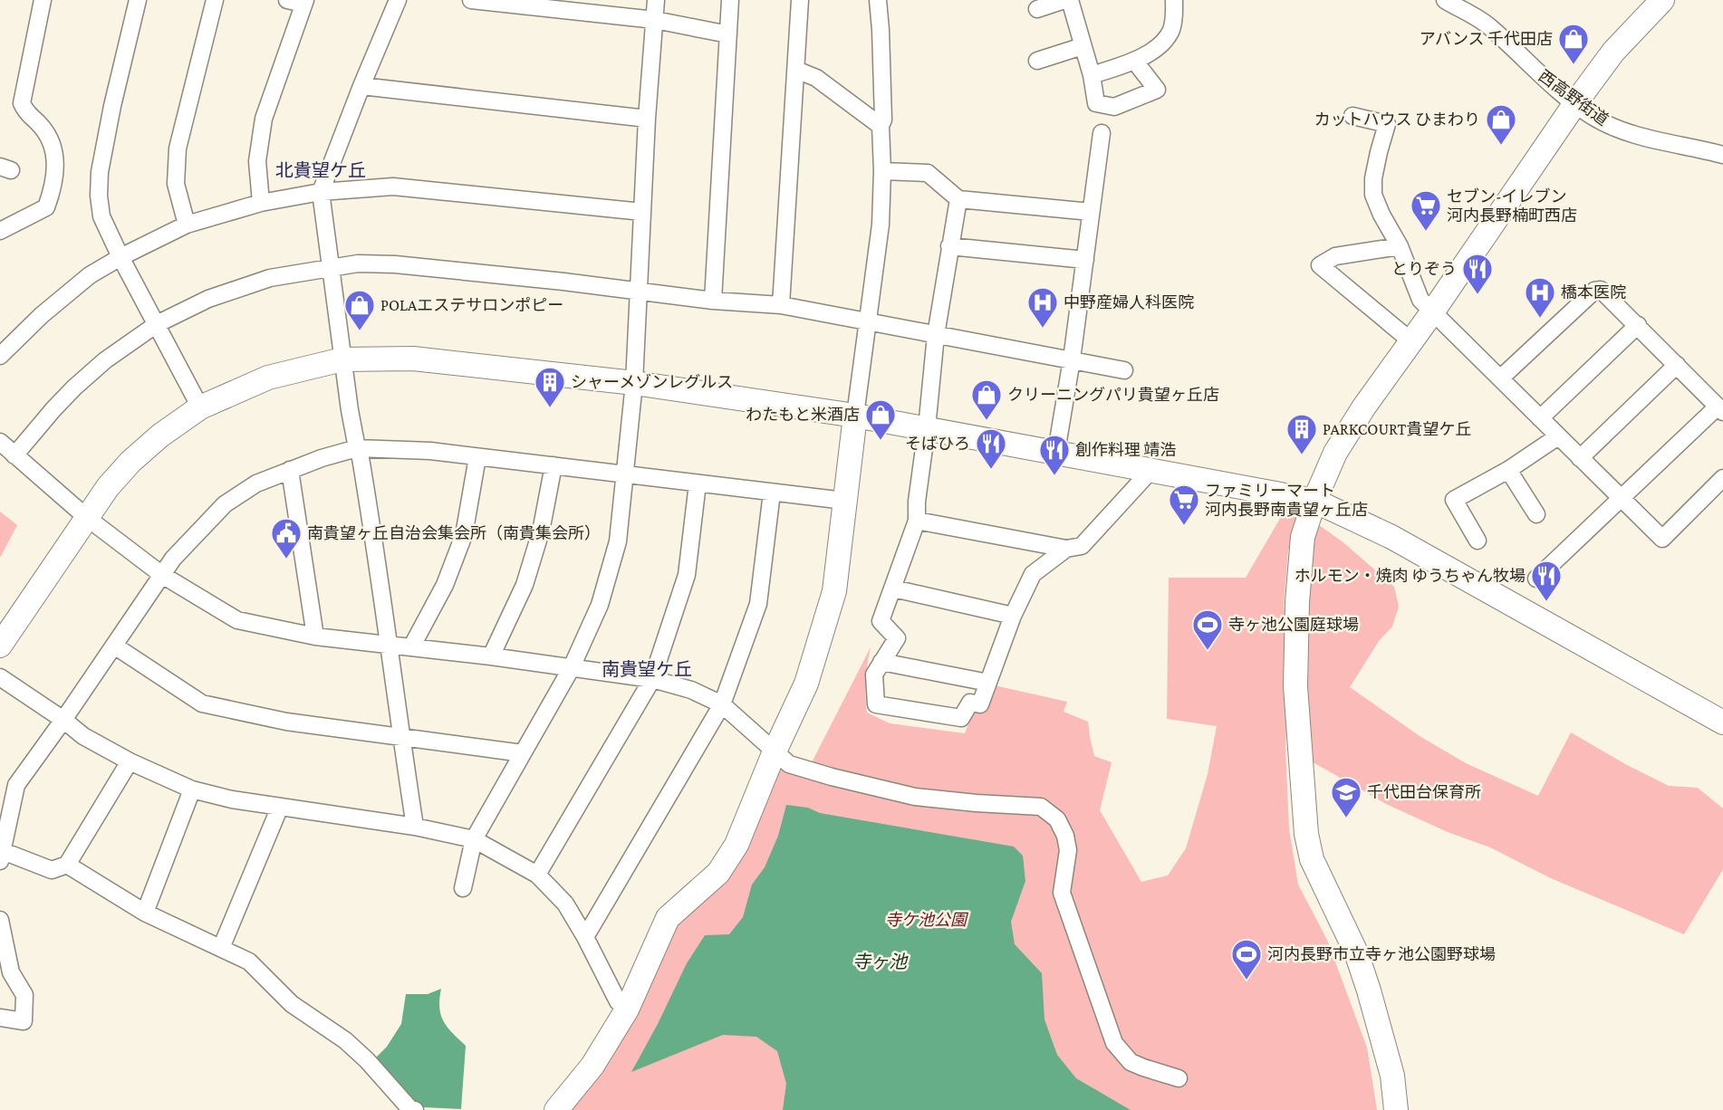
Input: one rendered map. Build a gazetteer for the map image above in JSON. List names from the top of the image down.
{
  "streets": {
    "street": ["西高野街道"]
  },
  "districts": ["北貴望ケ丘", "南貴望ケ丘"],
  "water": ["寺ヶ池"],
  "parks": ["寺ケ池公園"],
  "places": {
    "shop": [
      "アバンス 千代田店",
      "カットハウス ひまわり",
      "POLAエステサロンポピー",
      "クリーニングパリ貴望ヶ丘店",
      "わたもと米酒店"
    ],
    "supermarket": ["セブン-イレブン 河内長野楠町西店", "ファミリーマート 河内長野南貴望ヶ丘店"],
    "restaurant": [
      "とりぞう",
      "そばひろ",
      "創作料理 靖浩",
      "ホルモン・焼肉 ゆうちゃん牧場"
    ],
    "hospital": ["橋本医院", "中野産婦人科医院"],
    "building": ["シャーメゾンレグルス", "PARKCOURT貴望ケ丘"],
    "public building": ["南貴望ヶ丘自治会集会所（南貴集会所）"],
    "sports": ["寺ヶ池公園庭球場", "河内長野市立寺ヶ池公園野球場"],
    "school or university": ["千代田台保育所"]
  }
}
